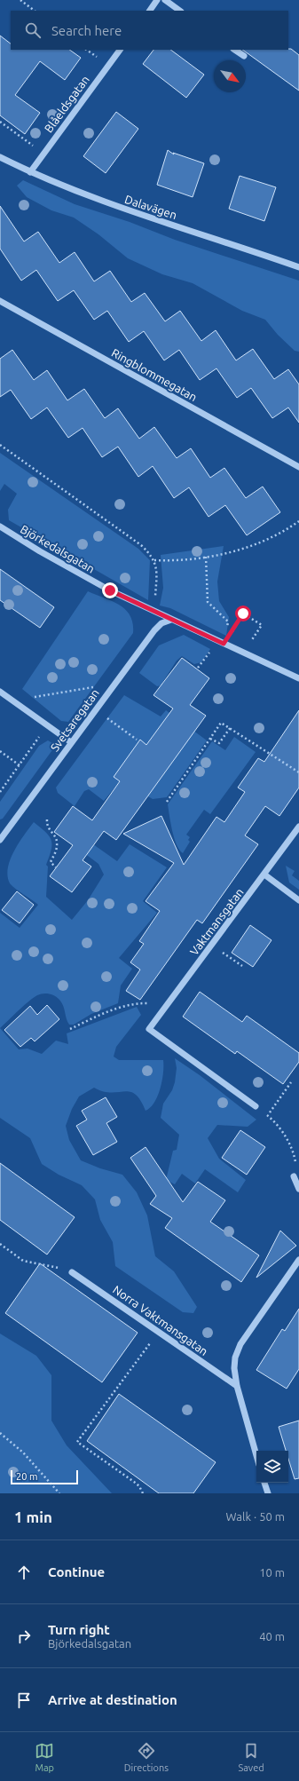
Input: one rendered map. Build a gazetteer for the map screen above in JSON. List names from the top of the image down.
{
  "streets": {
    "street": [
      "Blåeldsgatan",
      "Dalavägen",
      "Ringblommegatan",
      "Björkedalsgatan",
      "Svetsaregatan",
      "Vaktmansgatan",
      "Norra Vaktmansgatan"
    ]
  },
  "crossings": [
    ["Blåeldsgatan", "Dalavägen"],
    ["Björkedalsgatan", "Svetsaregatan"]
  ],
  "scale_bar": "20 m",
  "north": "bottom right",
  "page": {
    "search": "Search here",
    "scale": "20 m",
    "heading": ["1 min", "Walk · 50 m"],
    "list": [
      ["Continue", "10 m"],
      ["Turn right", "Björkedalsgatan", "40 m"],
      "Arrive at destination"
    ],
    "nav": ["Map", "Directions", "Saved"]
  }
}
